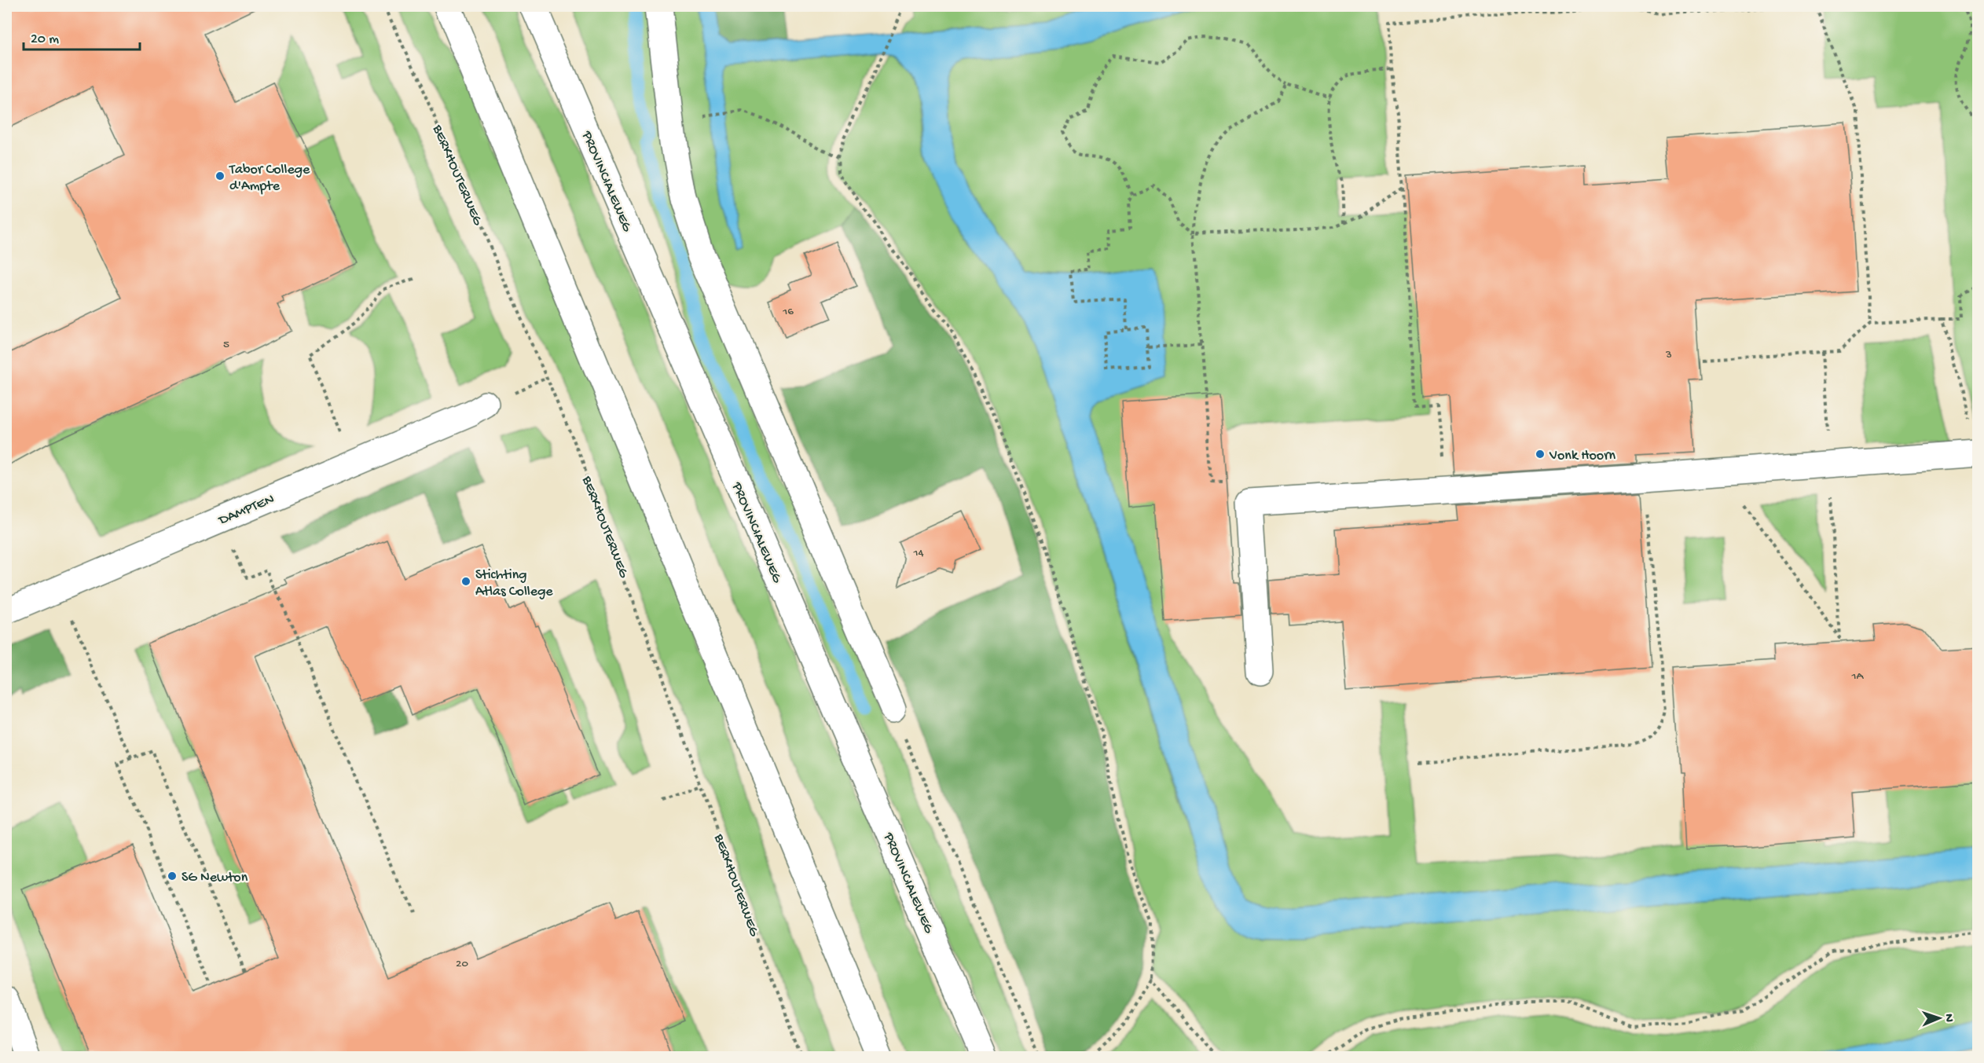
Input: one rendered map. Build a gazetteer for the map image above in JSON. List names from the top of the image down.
{
  "streets": {
    "main road": ["PROVINCIALEWEG", "DAMPTEN"],
    "path": ["BERKHOUTERWEG"]
  },
  "places": [
    "Tabor College d'Ampte",
    "Vonk Hoorn",
    "Stichting Atlas College",
    "SG Newton"
  ],
  "house_numbers": [
    "16",
    "5",
    "3",
    "14",
    "1A",
    "20"
  ],
  "scale_bar": "20 m",
  "north": "right"
}
